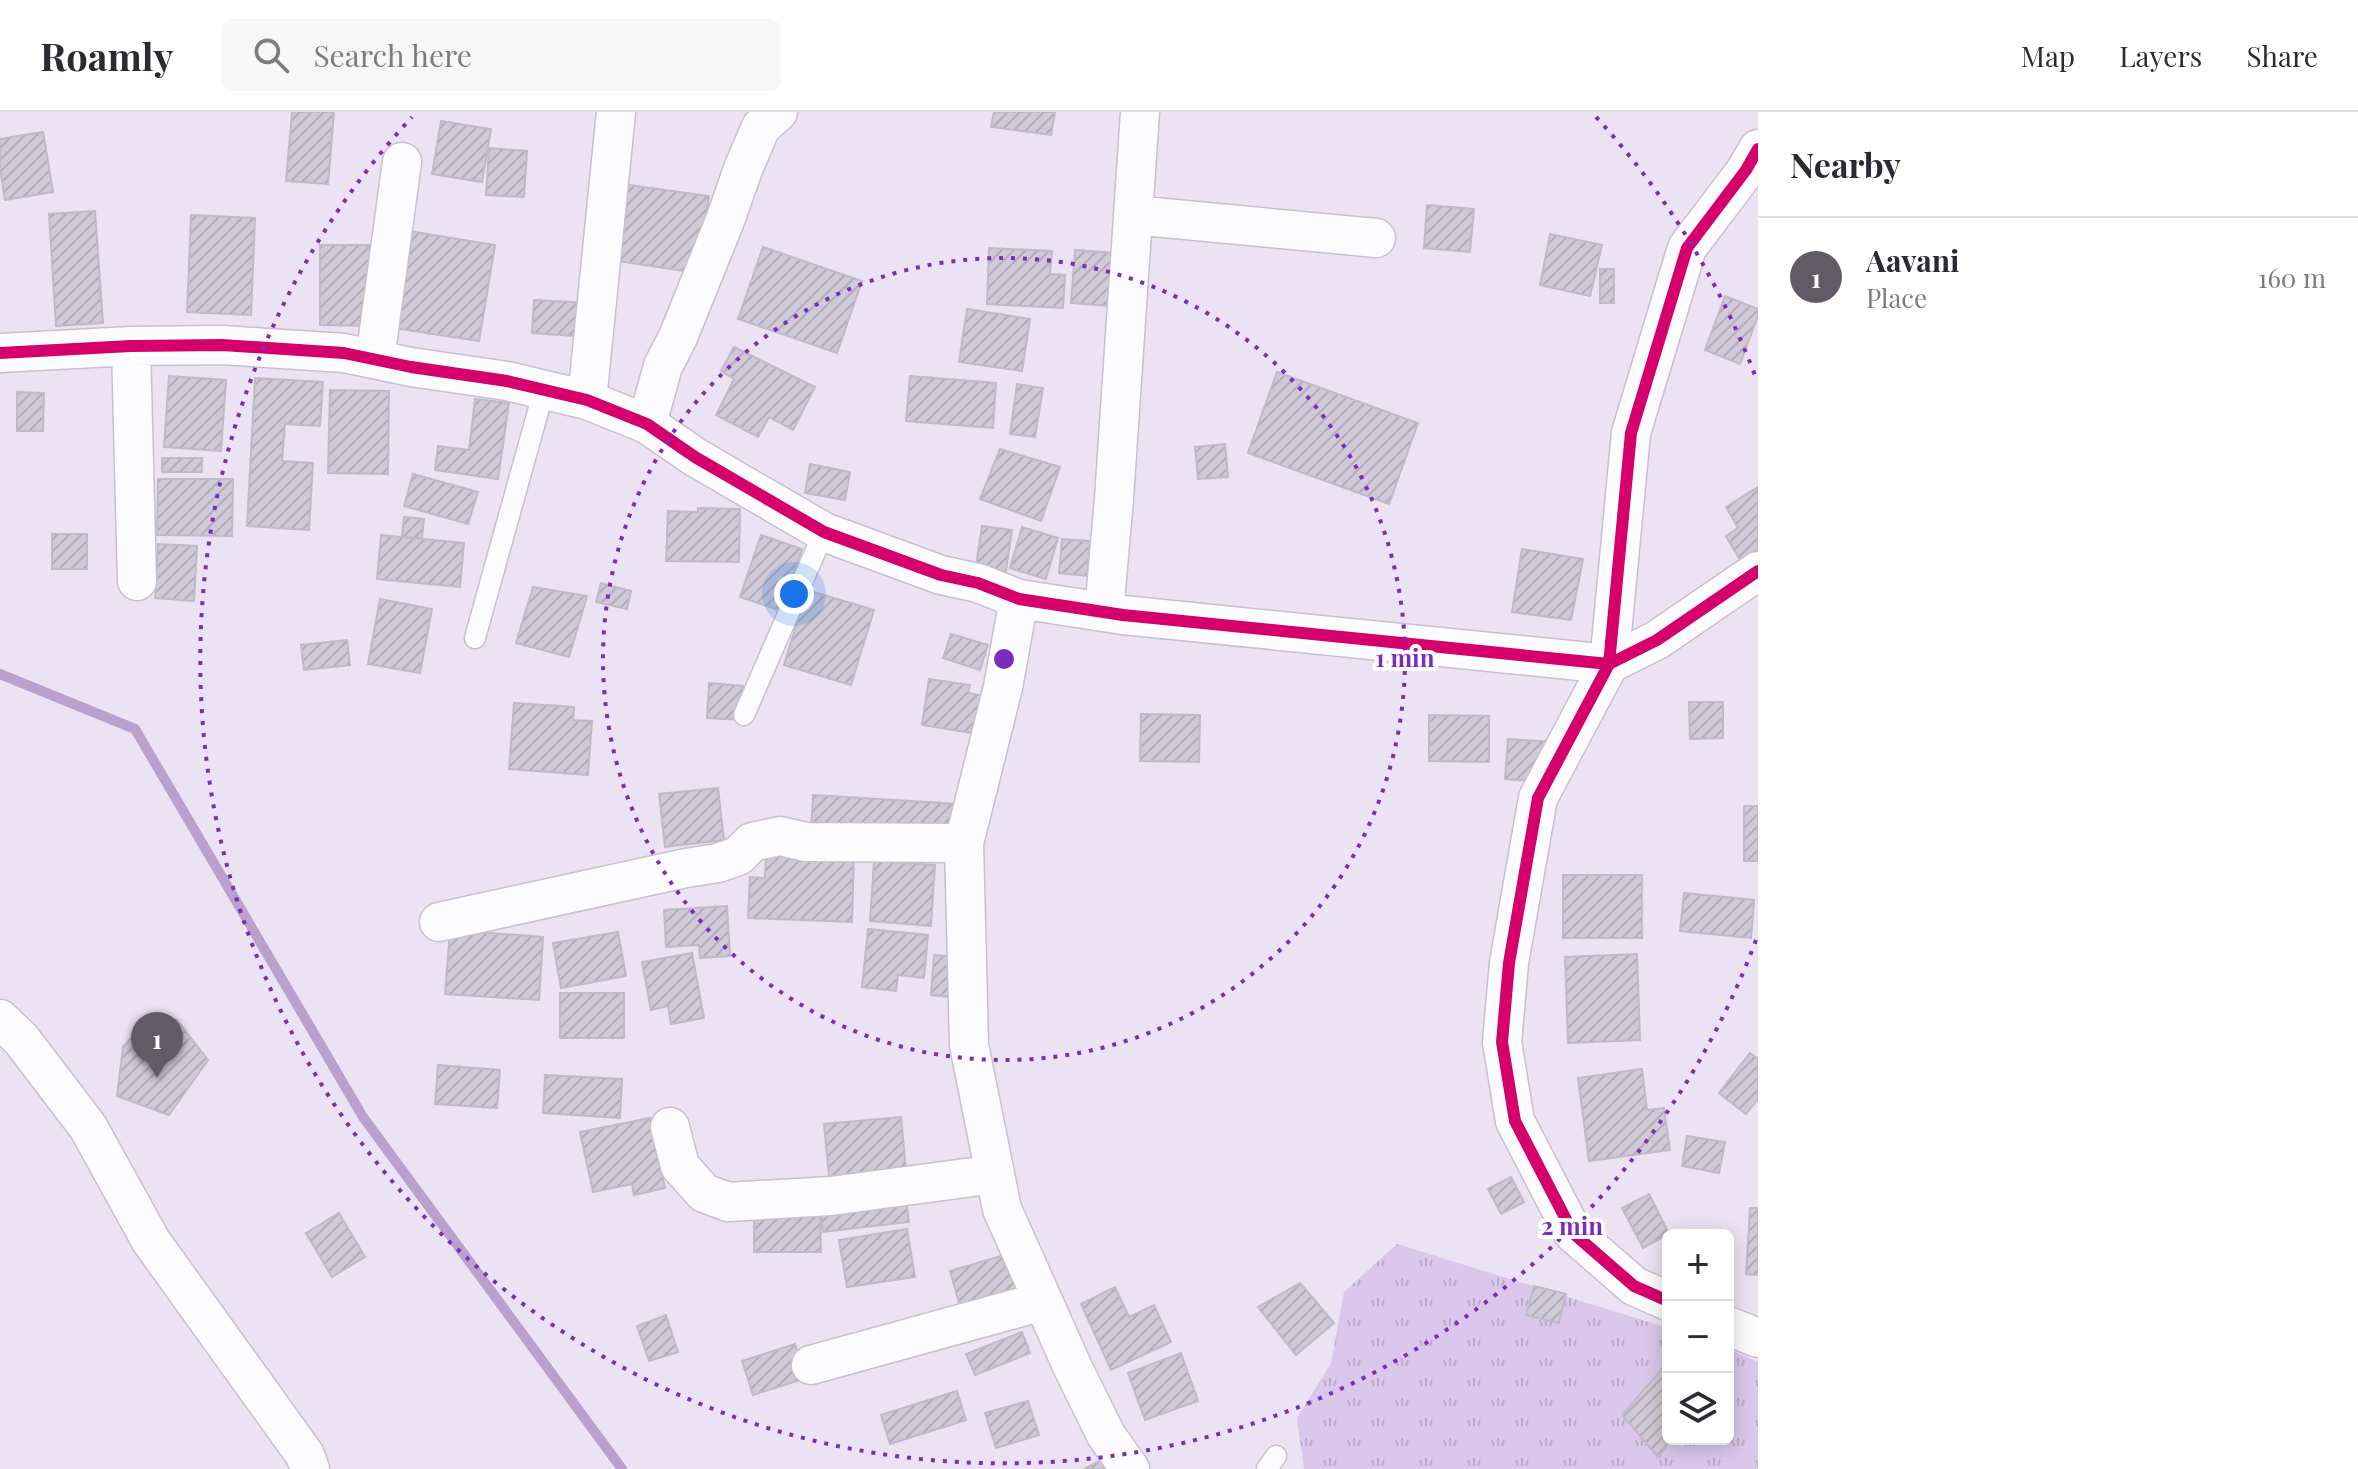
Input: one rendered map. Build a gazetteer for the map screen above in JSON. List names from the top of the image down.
{
  "page": {
    "header": "Roamly",
    "search": "Search here",
    "nav": ["Map", "Layers", "Share"],
    "heading": "Nearby",
    "list": [
      {
        "mark": "1",
        "name": "Aavani",
        "note": "Place",
        "value": "160 m"
      }
    ],
    "pins": "1",
    "map_buttons": ["+", "−"]
  },
  "rings": ["1 min", "2 min"]
}
